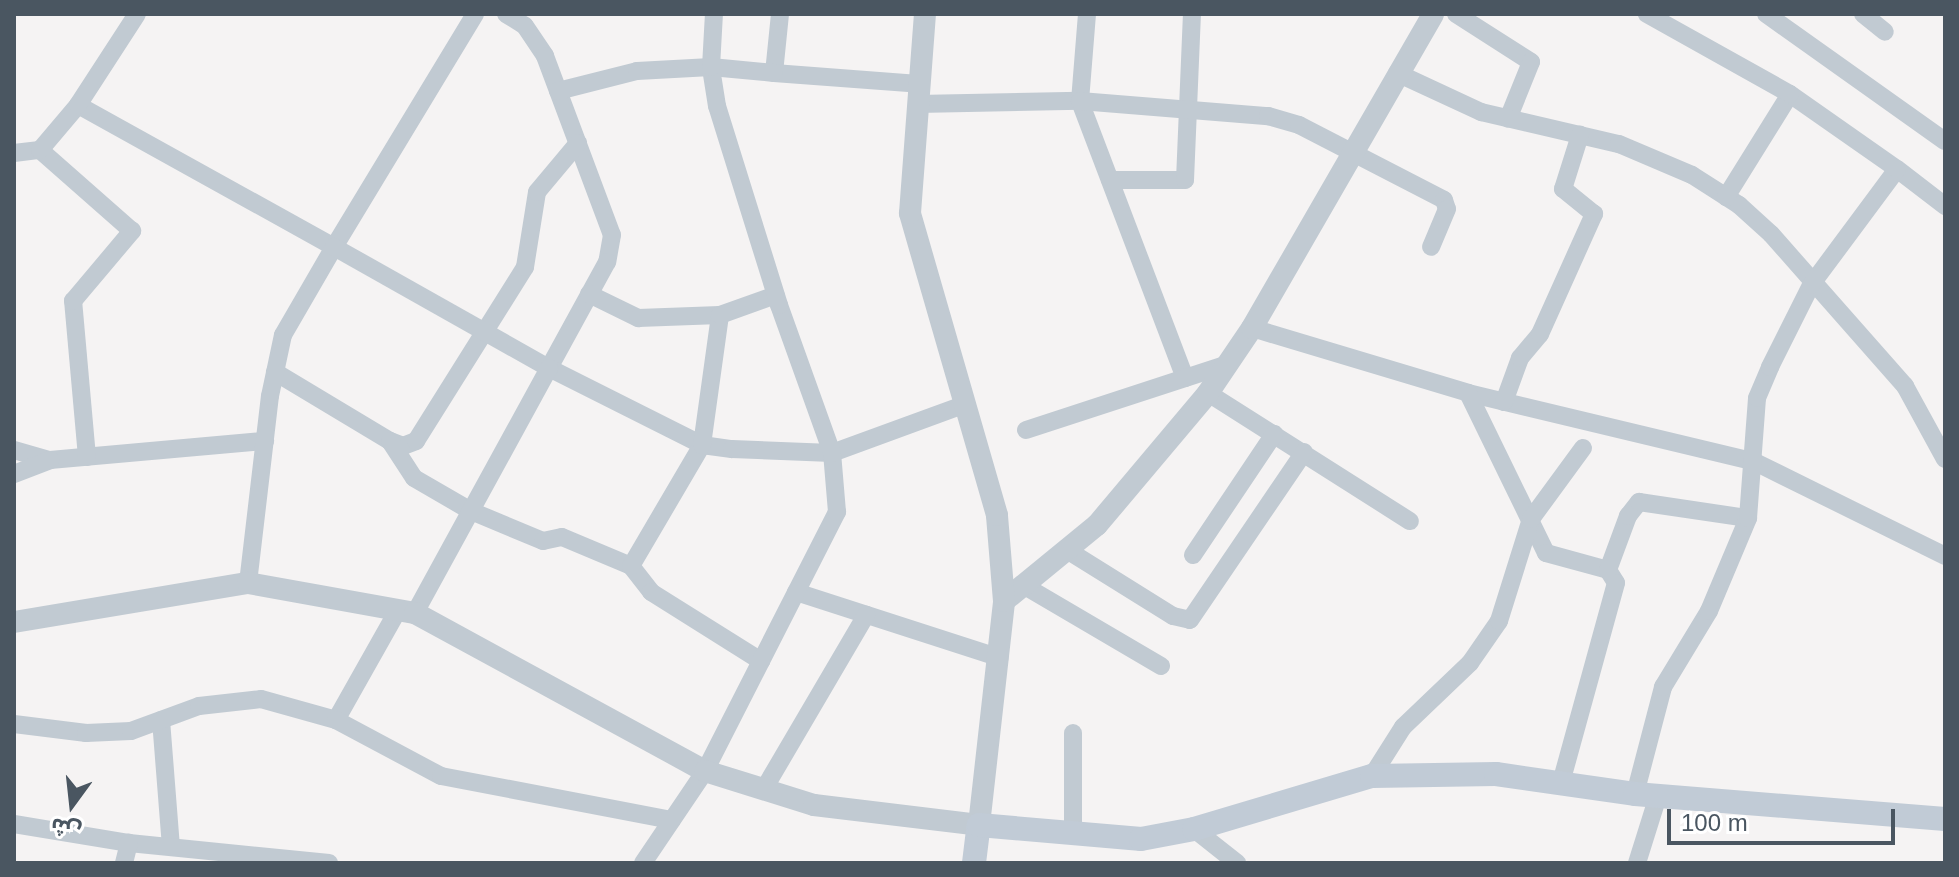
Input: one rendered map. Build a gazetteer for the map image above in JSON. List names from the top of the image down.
{
  "scale_bar": "100 m",
  "north": "bottom"
}
